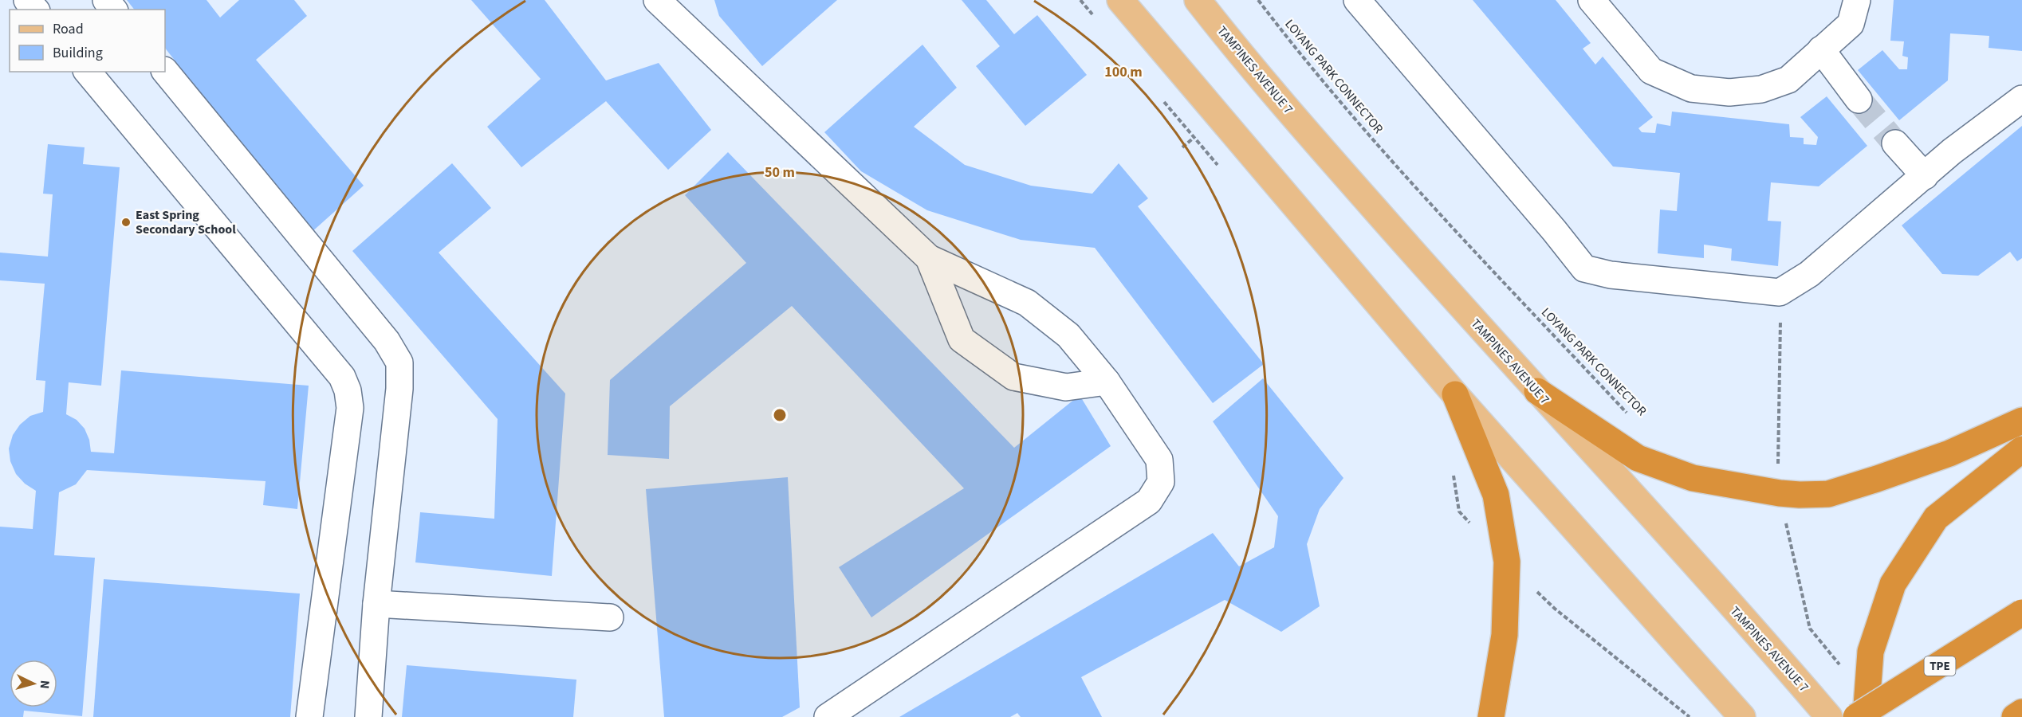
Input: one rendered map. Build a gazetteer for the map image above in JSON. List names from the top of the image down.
{
  "streets": {
    "highway": ["TPE"],
    "main road": ["TAMPINES AVENUE 7"],
    "path": ["LOYANG PARK CONNECTOR"]
  },
  "places": ["East Spring Secondary School"],
  "legend": ["Road", "Building"],
  "north": "right",
  "rings": ["100 m", "50 m"]
}
